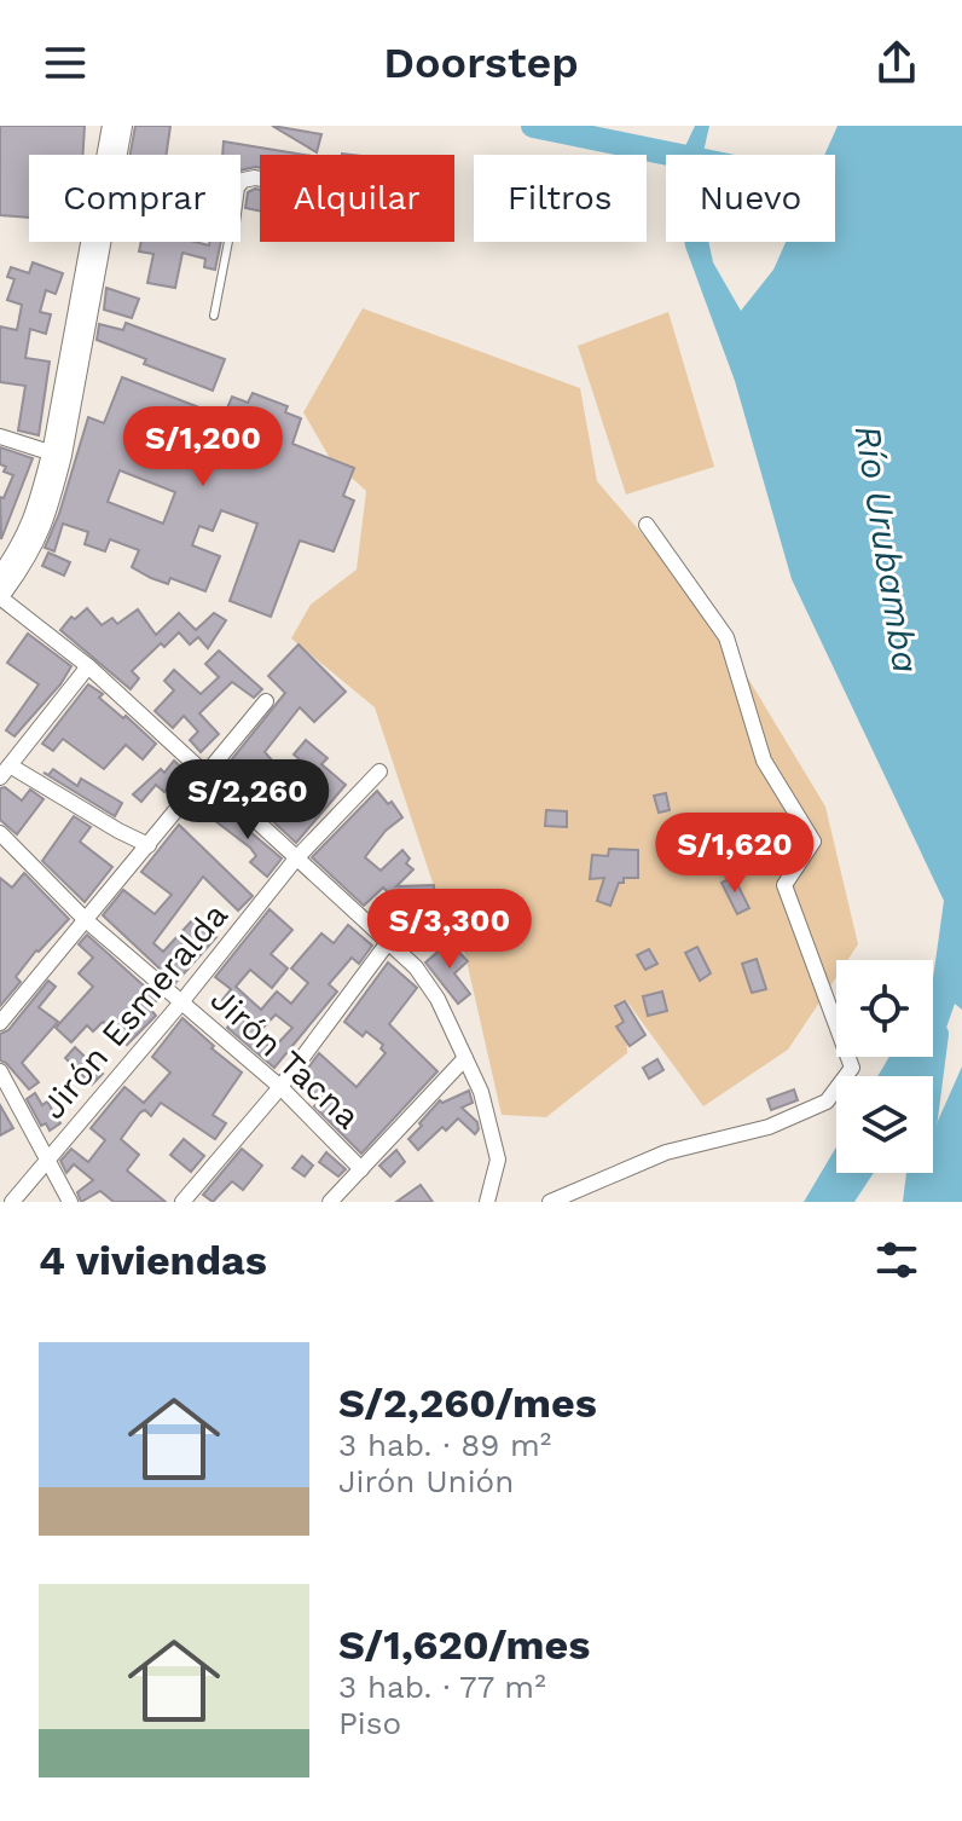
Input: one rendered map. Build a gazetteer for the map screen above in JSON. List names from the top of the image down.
{
  "streets": {
    "street": ["Jirón Esmeralda", "Jirón Tacna"]
  },
  "crossings": [
    ["Jirón Esmeralda", "Jirón Tacna"]
  ],
  "water": ["Río Urubamba"],
  "page": {
    "header": "Doorstep",
    "chip": [
      "Comprar",
      "Alquilar",
      "Filtros",
      "Nuevo"
    ],
    "price": [
      "S/1,200",
      "S/2,260",
      "S/1,620",
      "S/3,300"
    ],
    "heading": "4 viviendas",
    "list": [
      {
        "name": "S/2,260/mes",
        "note": "3 hab. · 89 m² · Jirón Unión"
      },
      {
        "name": "S/1,620/mes",
        "note": "3 hab. · 77 m² · Piso"
      }
    ]
  }
}
